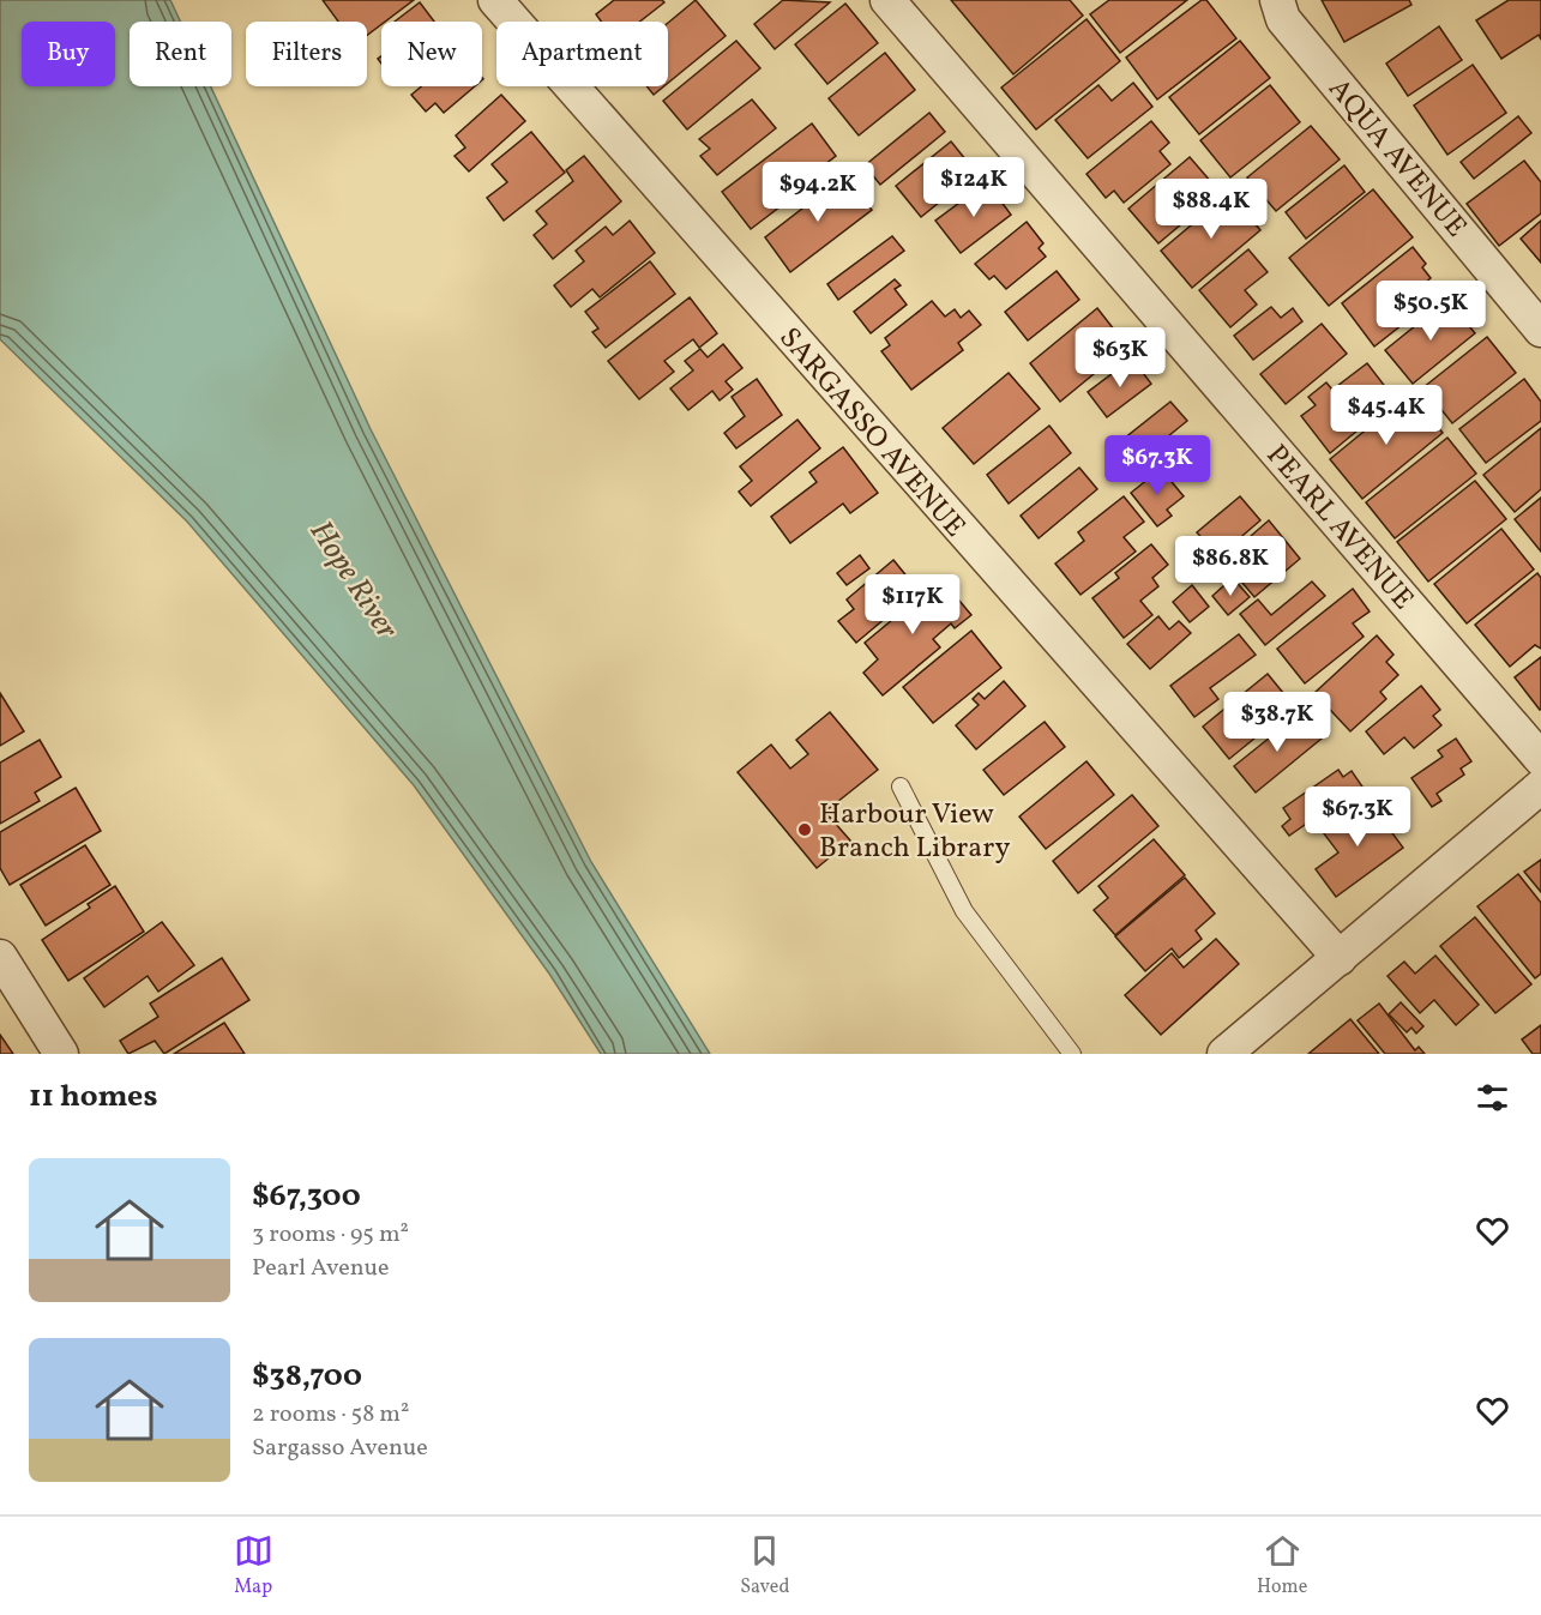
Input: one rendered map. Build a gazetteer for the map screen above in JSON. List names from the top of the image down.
{
  "streets": {
    "street": ["AQUA AVENUE", "SARGASSO AVENUE", "PEARL AVENUE"]
  },
  "water": ["Hope River"],
  "places": ["Harbour View Branch Library"],
  "page": {
    "chip": [
      "Buy",
      "Rent",
      "Filters",
      "New",
      "Apartment"
    ],
    "price": [
      "$124K",
      "$94.2K",
      "$88.4K",
      "$50.5K",
      "$63K",
      "$45.4K",
      "$67.3K",
      "$86.8K",
      "$117K",
      "$38.7K",
      "$67.3K"
    ],
    "heading": "11 homes",
    "list": [
      {
        "name": "$67,300",
        "note": "3 rooms · 95 m² · Pearl Avenue"
      },
      {
        "name": "$38,700",
        "note": "2 rooms · 58 m² · Sargasso Avenue"
      }
    ],
    "tabs": ["Map", "Saved", "Home"]
  }
}
